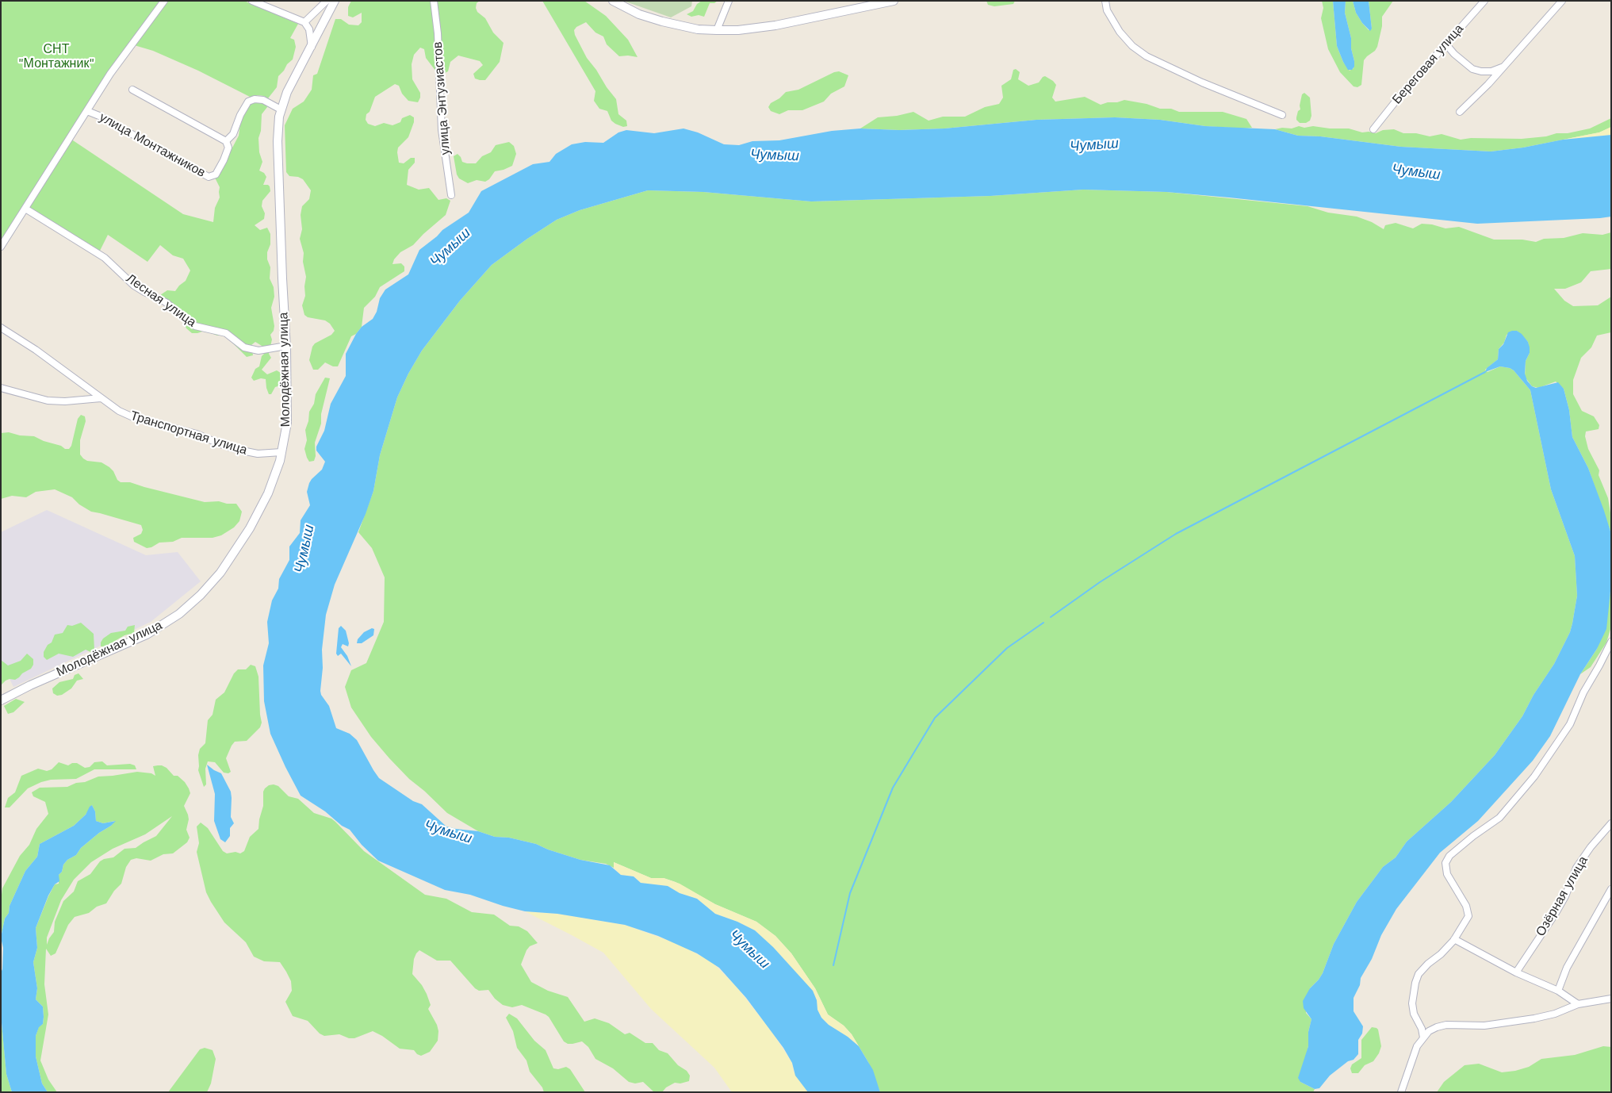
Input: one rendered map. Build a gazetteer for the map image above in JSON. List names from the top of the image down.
{
  "streets": {
    "street": [
      "Береговая улица",
      "улица Энтузиастов",
      "улица Монтажников",
      "Лесная улица",
      "Молодёжная улица",
      "Транспортная улица",
      "Озёрная улица"
    ]
  },
  "crossings": [
    ["Лесная улица", "Молодёжная улица"],
    ["Молодёжная улица", "Транспортная улица"]
  ],
  "water": ["Чумыш"],
  "parks": ["СНТ \"Монтажник\""]
}
